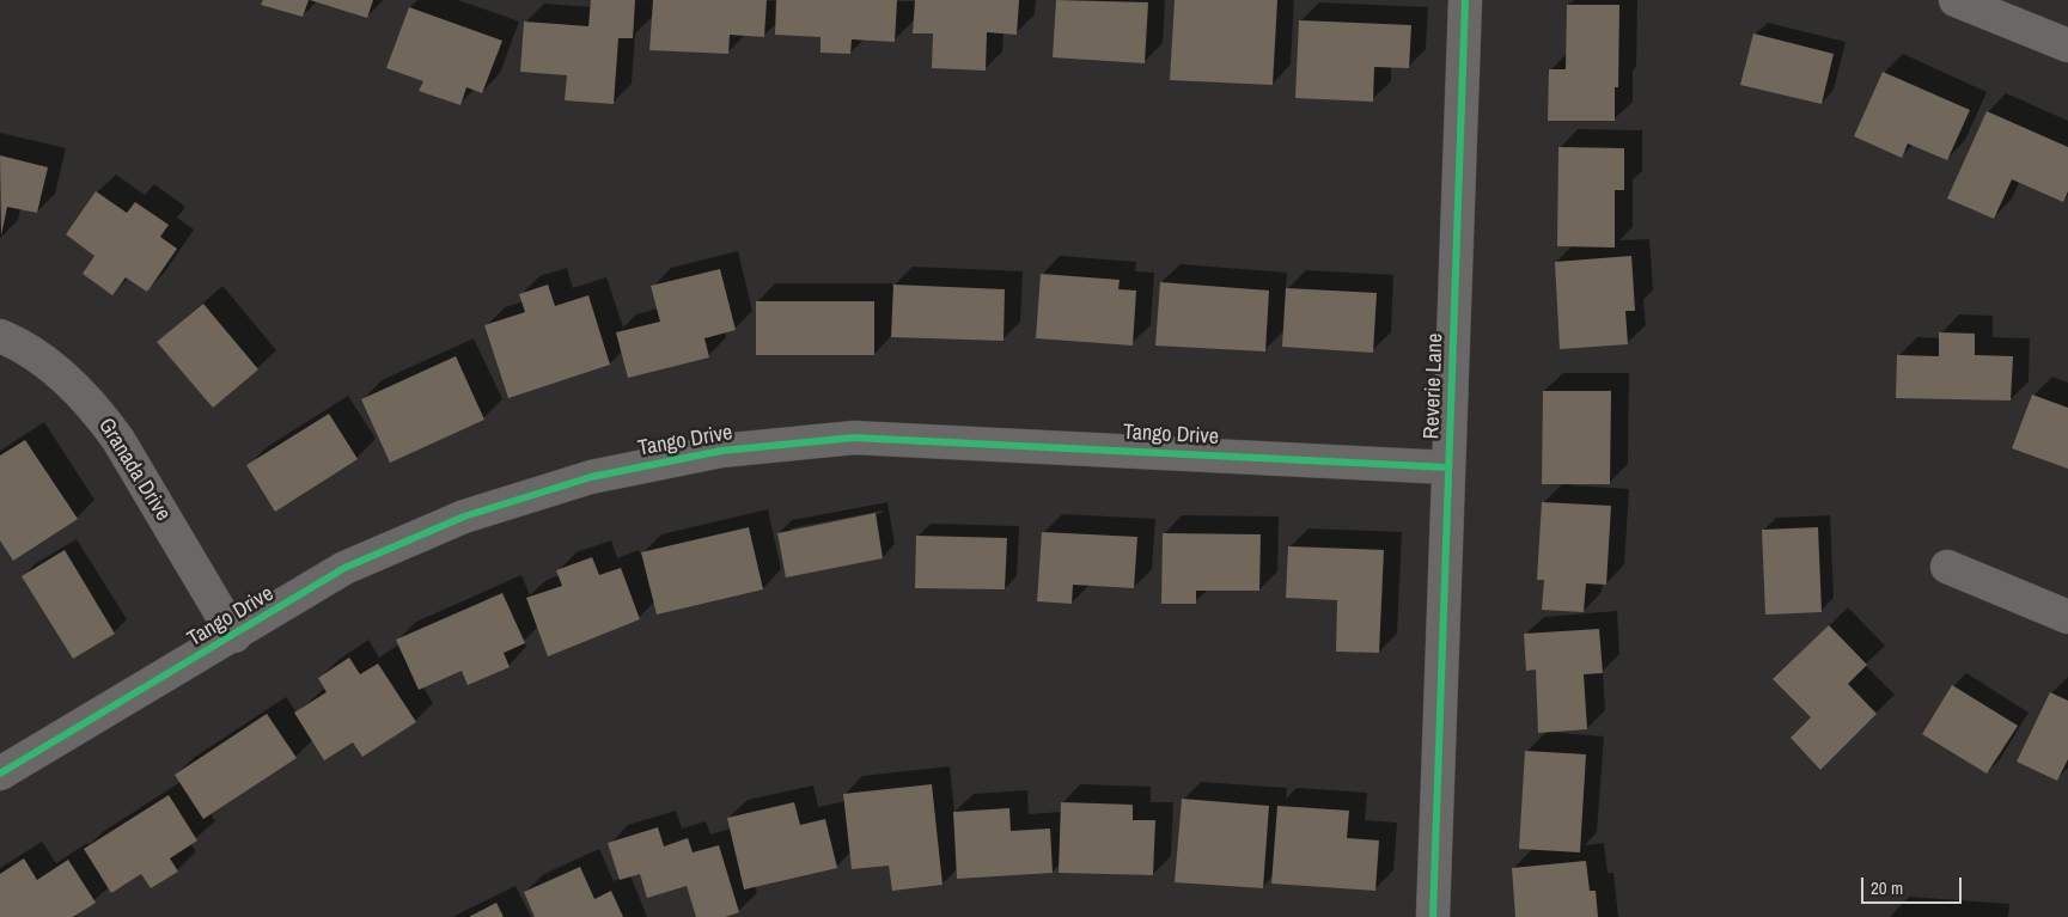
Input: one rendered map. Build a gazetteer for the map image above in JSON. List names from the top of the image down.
{
  "streets": {
    "street": ["Reverie Lane", "Tango Drive", "Granada Drive"]
  },
  "crossings": [
    ["Reverie Lane", "Tango Drive"],
    ["Tango Drive", "Granada Drive"]
  ],
  "scale_bar": "20 m"
}
